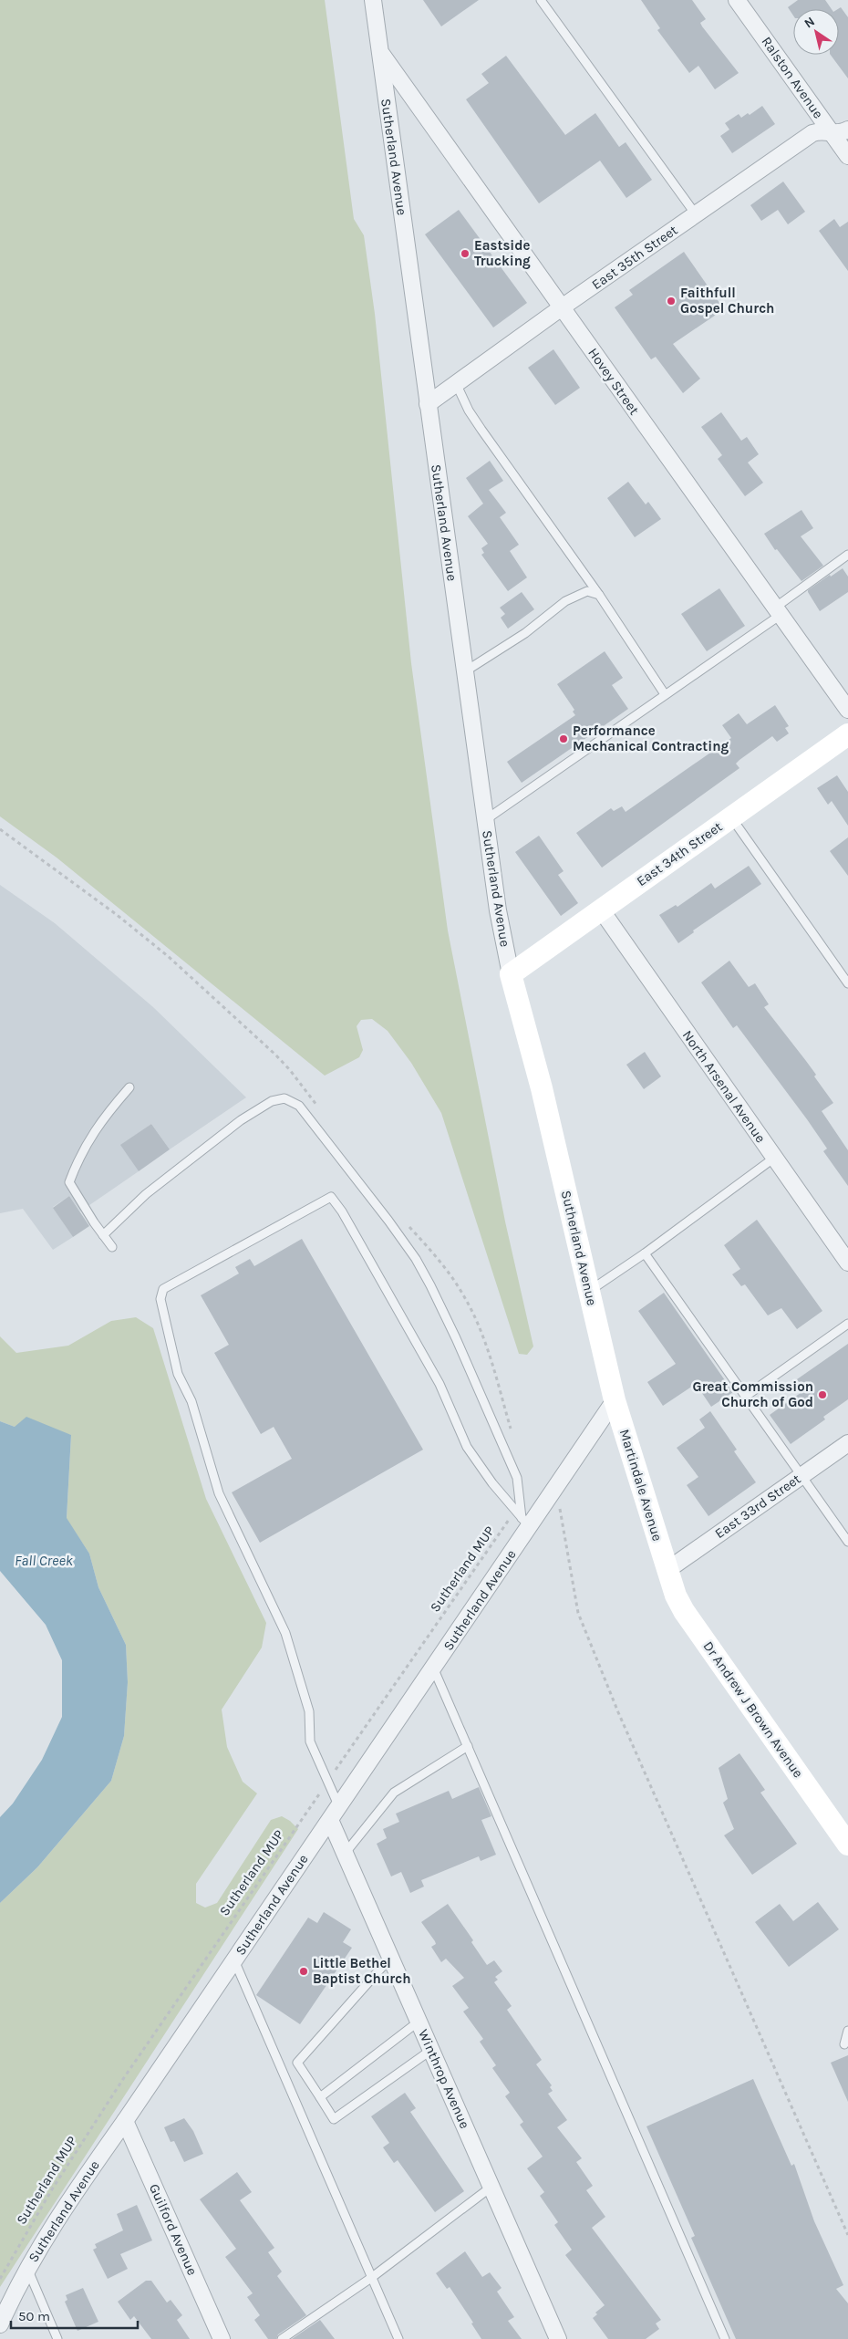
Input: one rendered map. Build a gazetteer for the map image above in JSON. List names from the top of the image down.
{
  "streets": {
    "main road": [
      "Sutherland Avenue",
      "East 34th Street",
      "Martindale Avenue",
      "Dr Andrew J Brown Avenue"
    ],
    "street": [
      "Ralston Avenue",
      "East 35th Street",
      "Hovey Street",
      "North Arsenal Avenue",
      "East 33rd Street",
      "Winthrop Avenue",
      "Guilford Avenue"
    ],
    "path": ["Sutherland MUP"]
  },
  "crossings": [
    ["Ralston Avenue", "East 35th Street"],
    ["Sutherland Avenue", "East 35th Street"],
    ["Sutherland Avenue", "Hovey Street"],
    ["Sutherland Avenue", "East 34th Street"],
    ["Sutherland Avenue", "Martindale Avenue"],
    ["Sutherland Avenue", "Winthrop Avenue"],
    ["Sutherland Avenue", "Guilford Avenue"],
    ["East 35th Street", "Hovey Street"],
    ["East 34th Street", "North Arsenal Avenue"],
    ["Martindale Avenue", "East 33rd Street"],
    ["Martindale Avenue", "Dr Andrew J Brown Avenue"],
    ["East 33rd Street", "Dr Andrew J Brown Avenue"]
  ],
  "water": ["Fall Creek"],
  "places": [
    "Eastside Trucking",
    "Faithfull Gospel Church",
    "Performance Mechanical Contracting",
    "Great Commission Church of God",
    "Little Bethel Baptist Church"
  ],
  "scale_bar": "50 m",
  "north": "top left"
}
